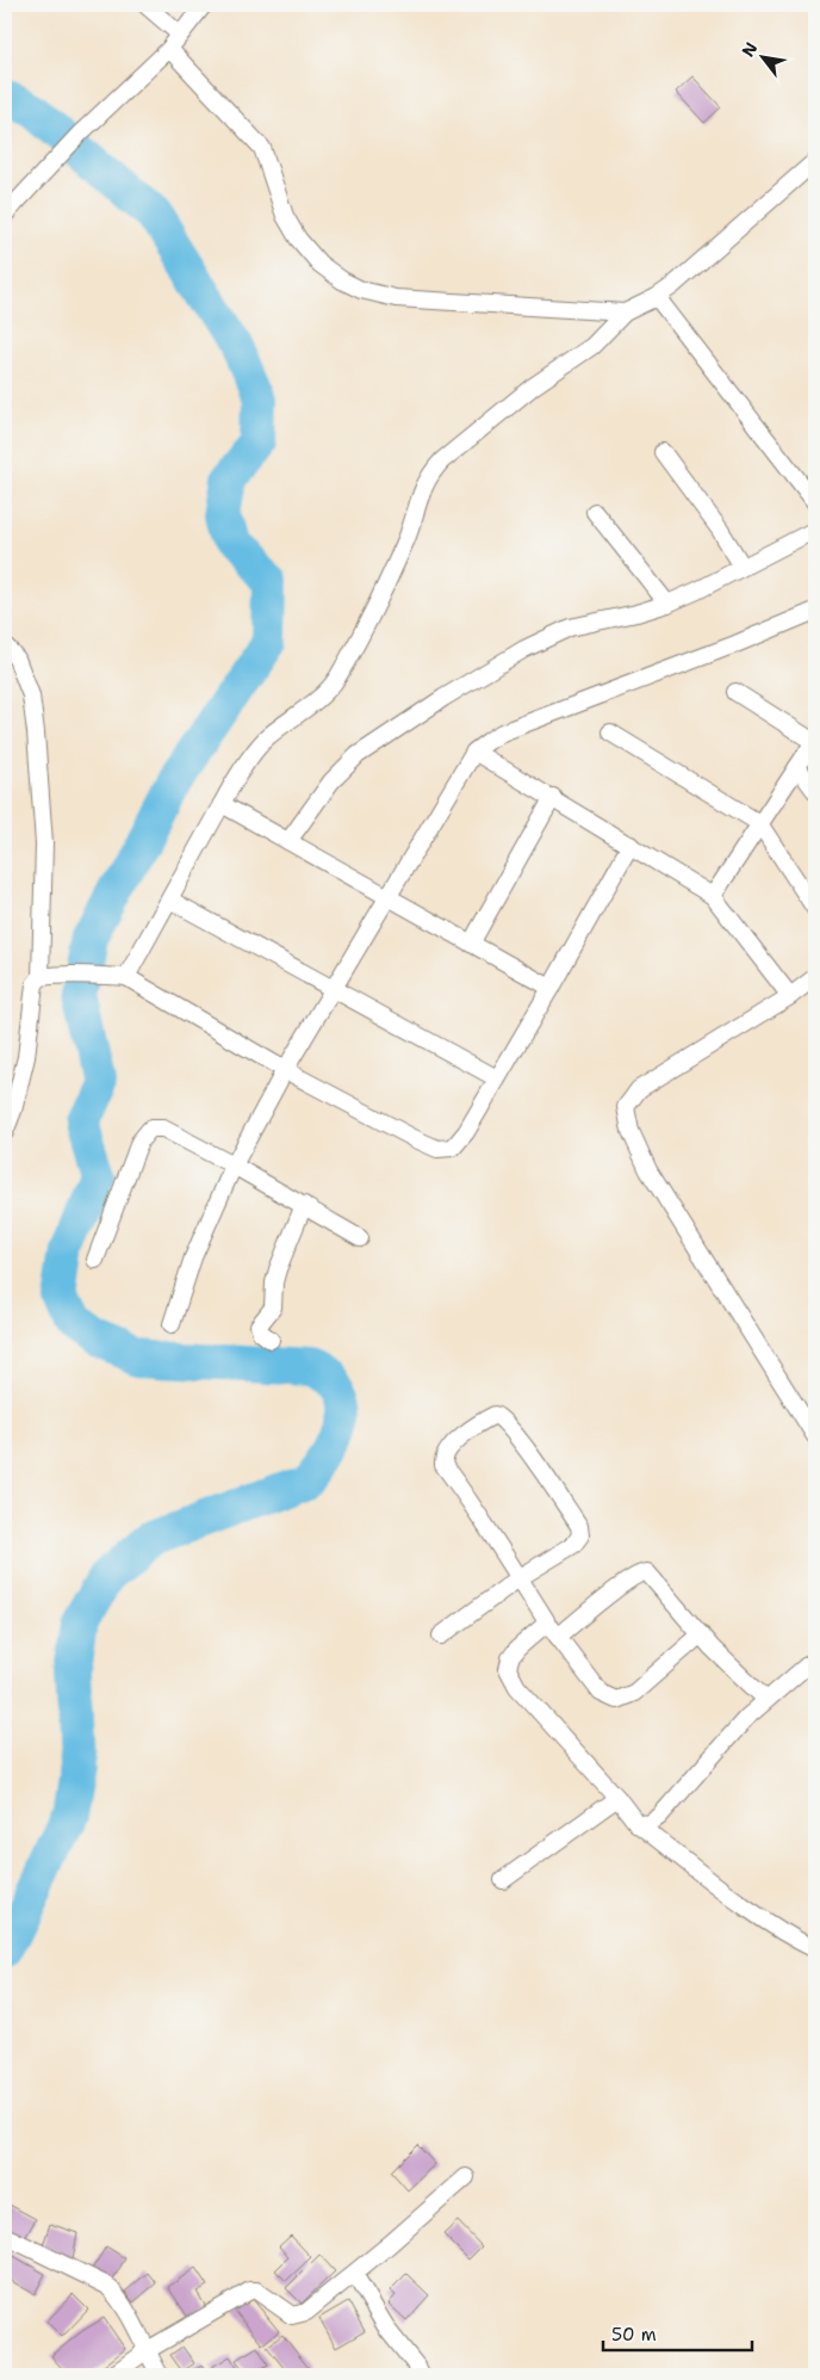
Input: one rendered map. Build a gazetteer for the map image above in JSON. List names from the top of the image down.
{
  "scale_bar": "50 m",
  "north": "top left"
}
